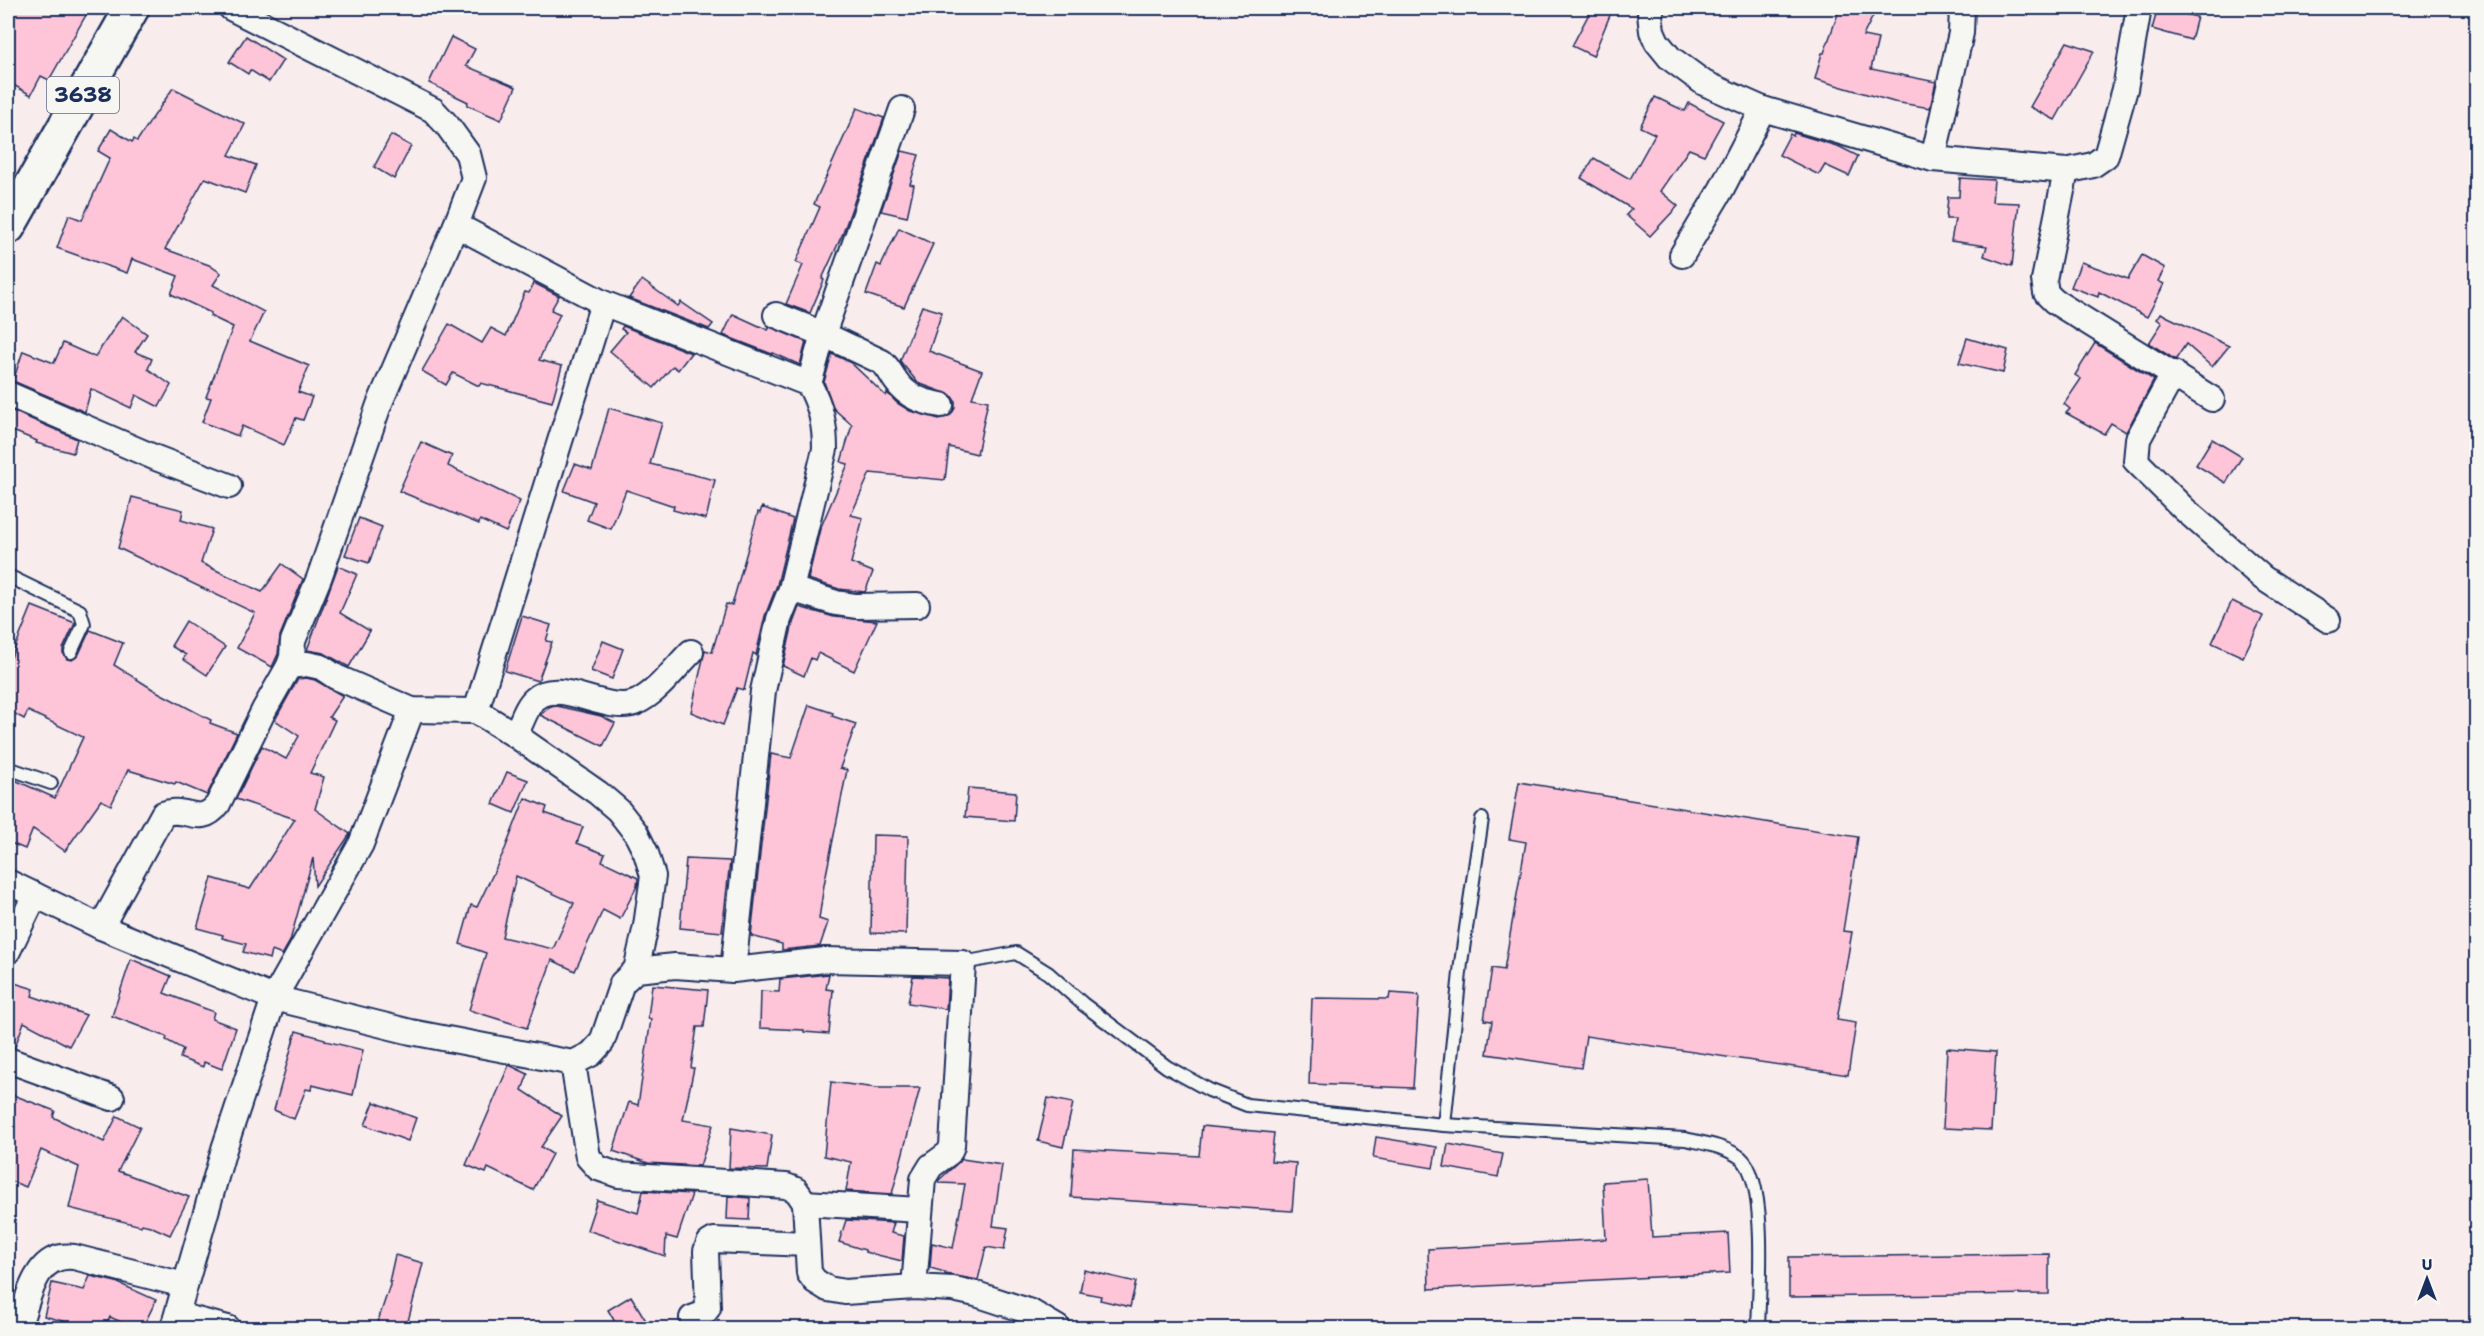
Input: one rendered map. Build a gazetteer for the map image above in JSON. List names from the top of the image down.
{
  "streets": {
    "main road": ["3638"]
  },
  "north": "top"
}
